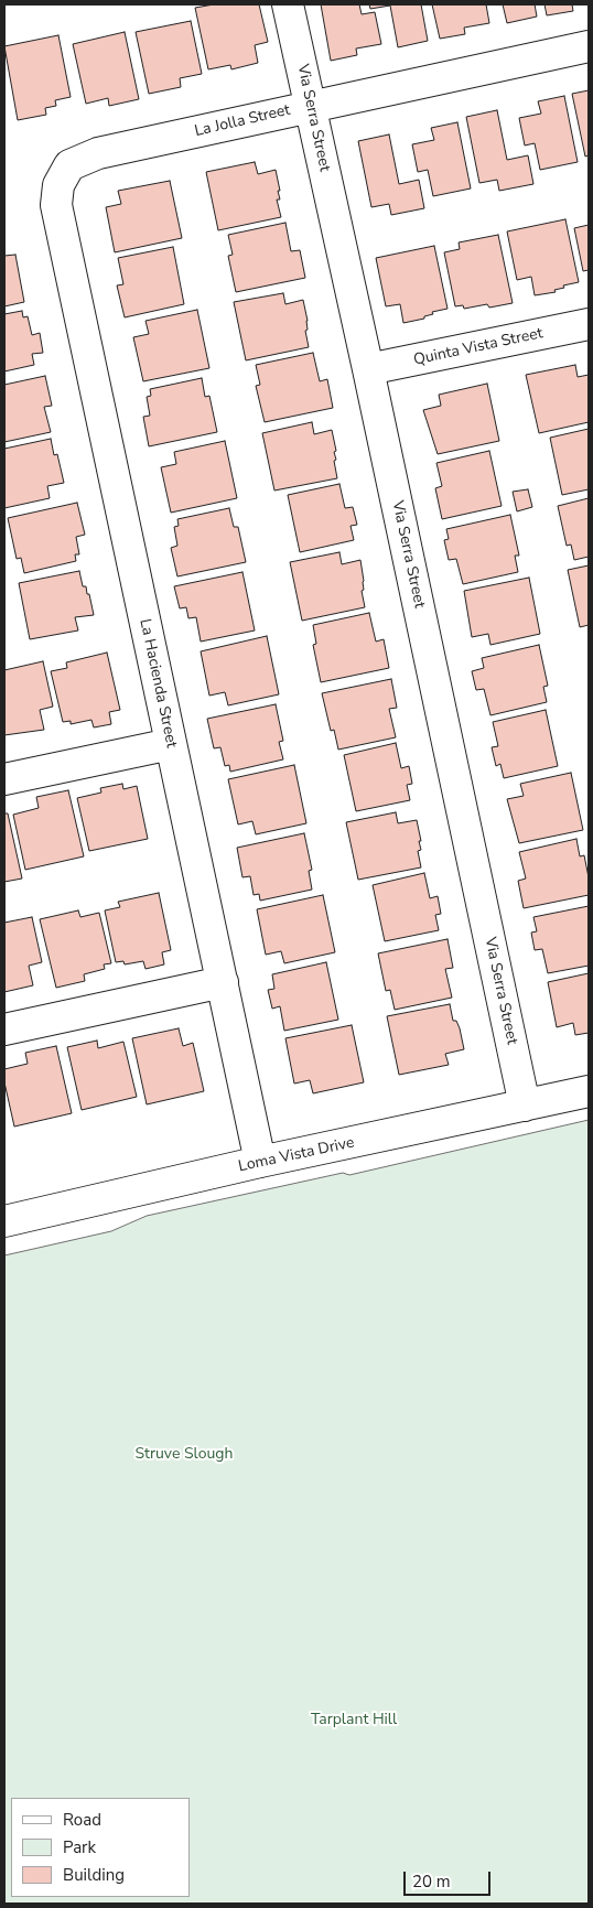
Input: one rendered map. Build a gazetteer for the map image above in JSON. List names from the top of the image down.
{
  "streets": {
    "street": [
      "Via Serra Street",
      "La Jolla Street",
      "Quinta Vista Street",
      "La Hacienda Street",
      "Loma Vista Drive"
    ]
  },
  "crossings": [
    ["Via Serra Street", "La Jolla Street"],
    ["Via Serra Street", "Quinta Vista Street"],
    ["Via Serra Street", "Loma Vista Drive"],
    ["La Jolla Street", "La Hacienda Street"],
    ["La Hacienda Street", "Loma Vista Drive"]
  ],
  "parks": ["Struve Slough", "Tarplant Hill"],
  "legend": ["Road", "Park", "Building"],
  "scale_bar": "20 m"
}
